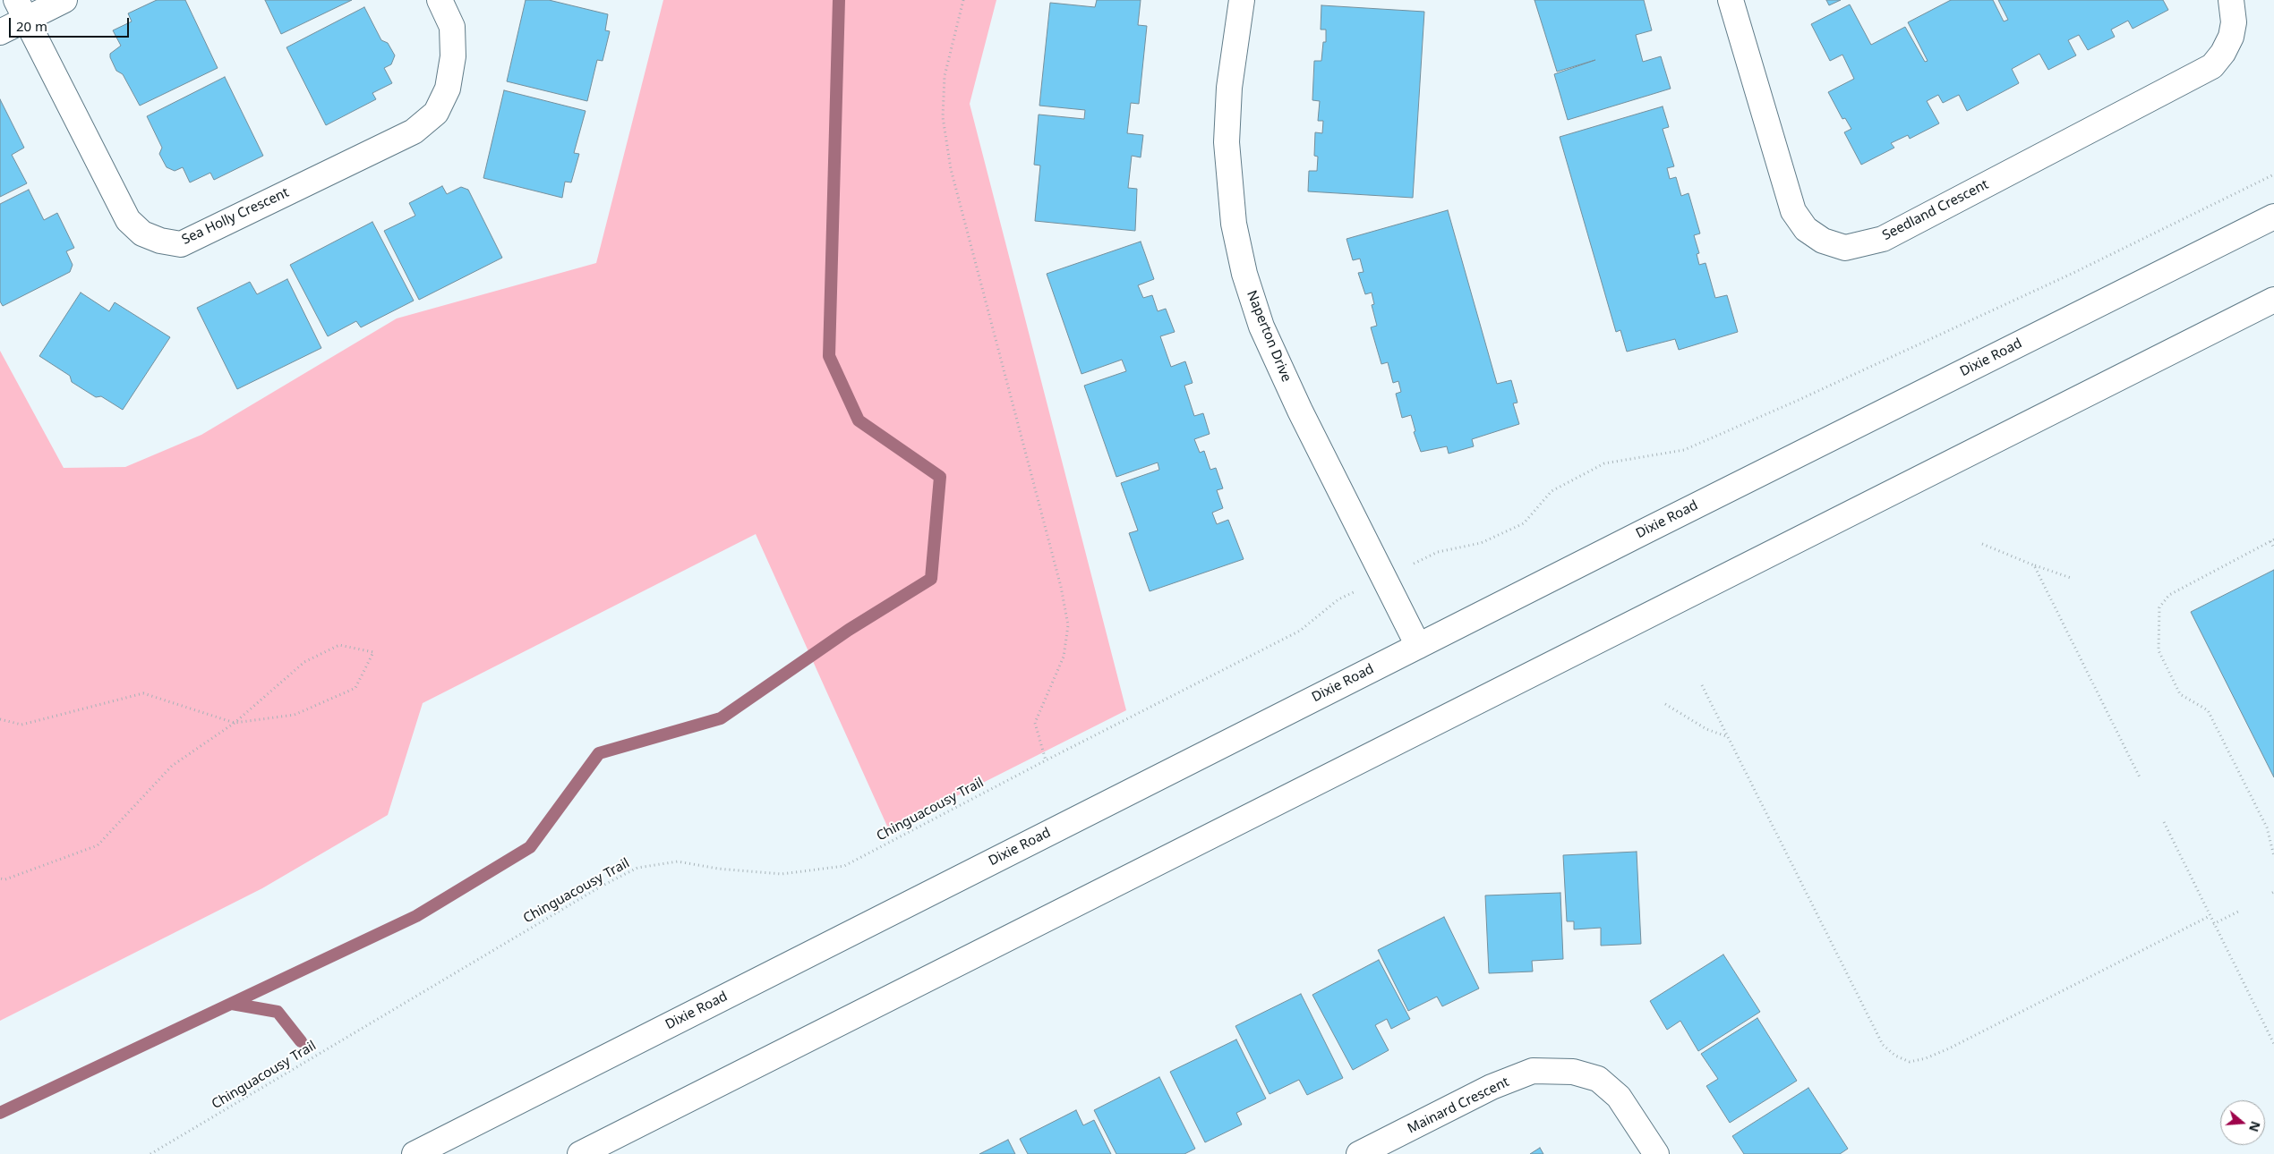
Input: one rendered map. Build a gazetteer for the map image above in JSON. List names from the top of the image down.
{
  "streets": {
    "main road": [
      "Seedland Crescent",
      "Sea Holly Crescent",
      "Naperton Drive",
      "Dixie Road",
      "Mainard Crescent"
    ],
    "path": ["Chinguacousy Trail"]
  },
  "crossings": [
    ["Naperton Drive", "Dixie Road"]
  ],
  "scale_bar": "20 m",
  "north": "right"
}
